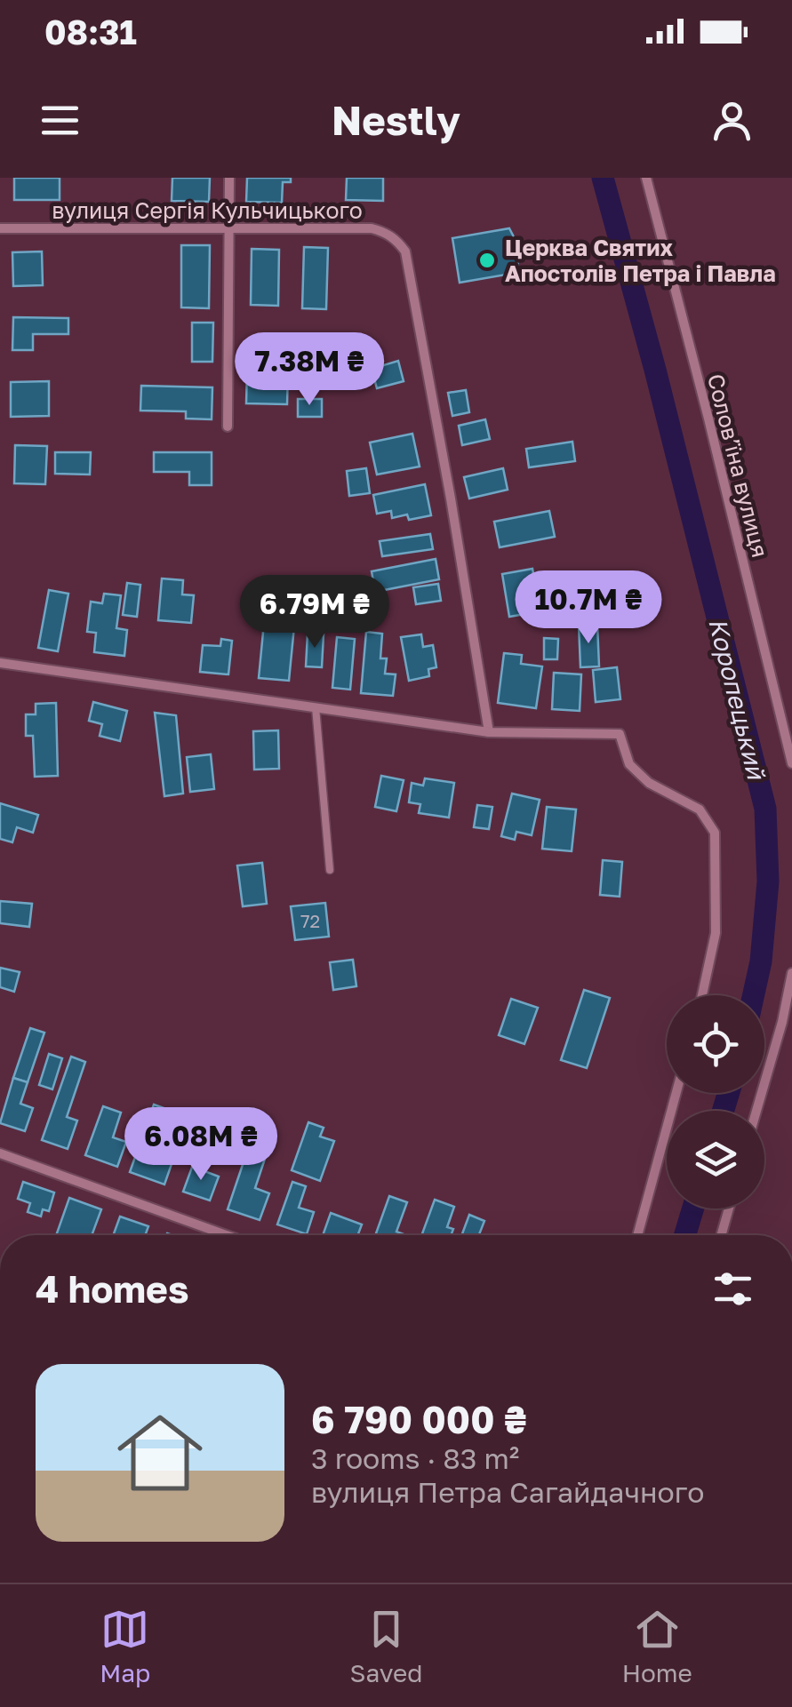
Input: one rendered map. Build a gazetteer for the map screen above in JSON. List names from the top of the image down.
{
  "streets": {
    "street": ["вулиця Сергія Кульчицького", "Соловʼїна вулиця"]
  },
  "water": ["Коропецький"],
  "places": ["Церква Святих Апостолів Петра і Павла"],
  "house_numbers": ["72"],
  "page": {
    "status": "08:31",
    "header": "Nestly",
    "price": [
      "7.38M ₴",
      "10.7M ₴",
      "6.79M ₴",
      "6.08M ₴"
    ],
    "heading": "4 homes",
    "list": [
      {
        "name": "6 790 000 ₴",
        "note": "3 rooms · 83 m² · вулиця Петра Сагайдачного"
      }
    ],
    "tabs": ["Map", "Saved", "Home"]
  }
}
